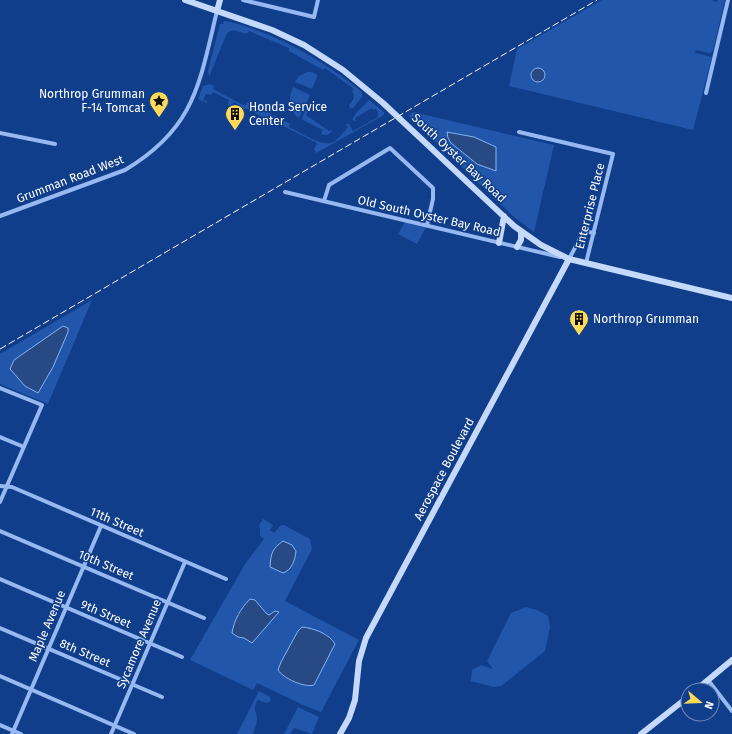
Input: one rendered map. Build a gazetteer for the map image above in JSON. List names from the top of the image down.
{
  "streets": {
    "main road": ["South Oyster Bay Road", "Aerospace Boulevard"],
    "street": [
      "Grumman Road West",
      "Enterprise Place",
      "Old South Oyster Bay Road",
      "11th Street",
      "10th Street",
      "9th Street",
      "Maple Avenue",
      "Sycamore Avenue",
      "8th Street"
    ]
  },
  "crossings": [
    ["South Oyster Bay Road", "Grumman Road West"],
    ["South Oyster Bay Road", "Enterprise Place"],
    ["South Oyster Bay Road", "Old South Oyster Bay Road"],
    ["South Oyster Bay Road", "Aerospace Boulevard"],
    ["Enterprise Place", "Aerospace Boulevard"],
    ["Old South Oyster Bay Road", "Aerospace Boulevard"],
    ["11th Street", "Maple Avenue"],
    ["11th Street", "Sycamore Avenue"],
    ["10th Street", "Maple Avenue"],
    ["10th Street", "Sycamore Avenue"],
    ["9th Street", "Maple Avenue"],
    ["9th Street", "Sycamore Avenue"],
    ["Maple Avenue", "8th Street"],
    ["Sycamore Avenue", "8th Street"]
  ],
  "places": {
    "place": ["Northrop Grumman F-14 Tomcat"],
    "building": ["Honda Service Center", "Northrop Grumman"]
  },
  "north": "right"
}
